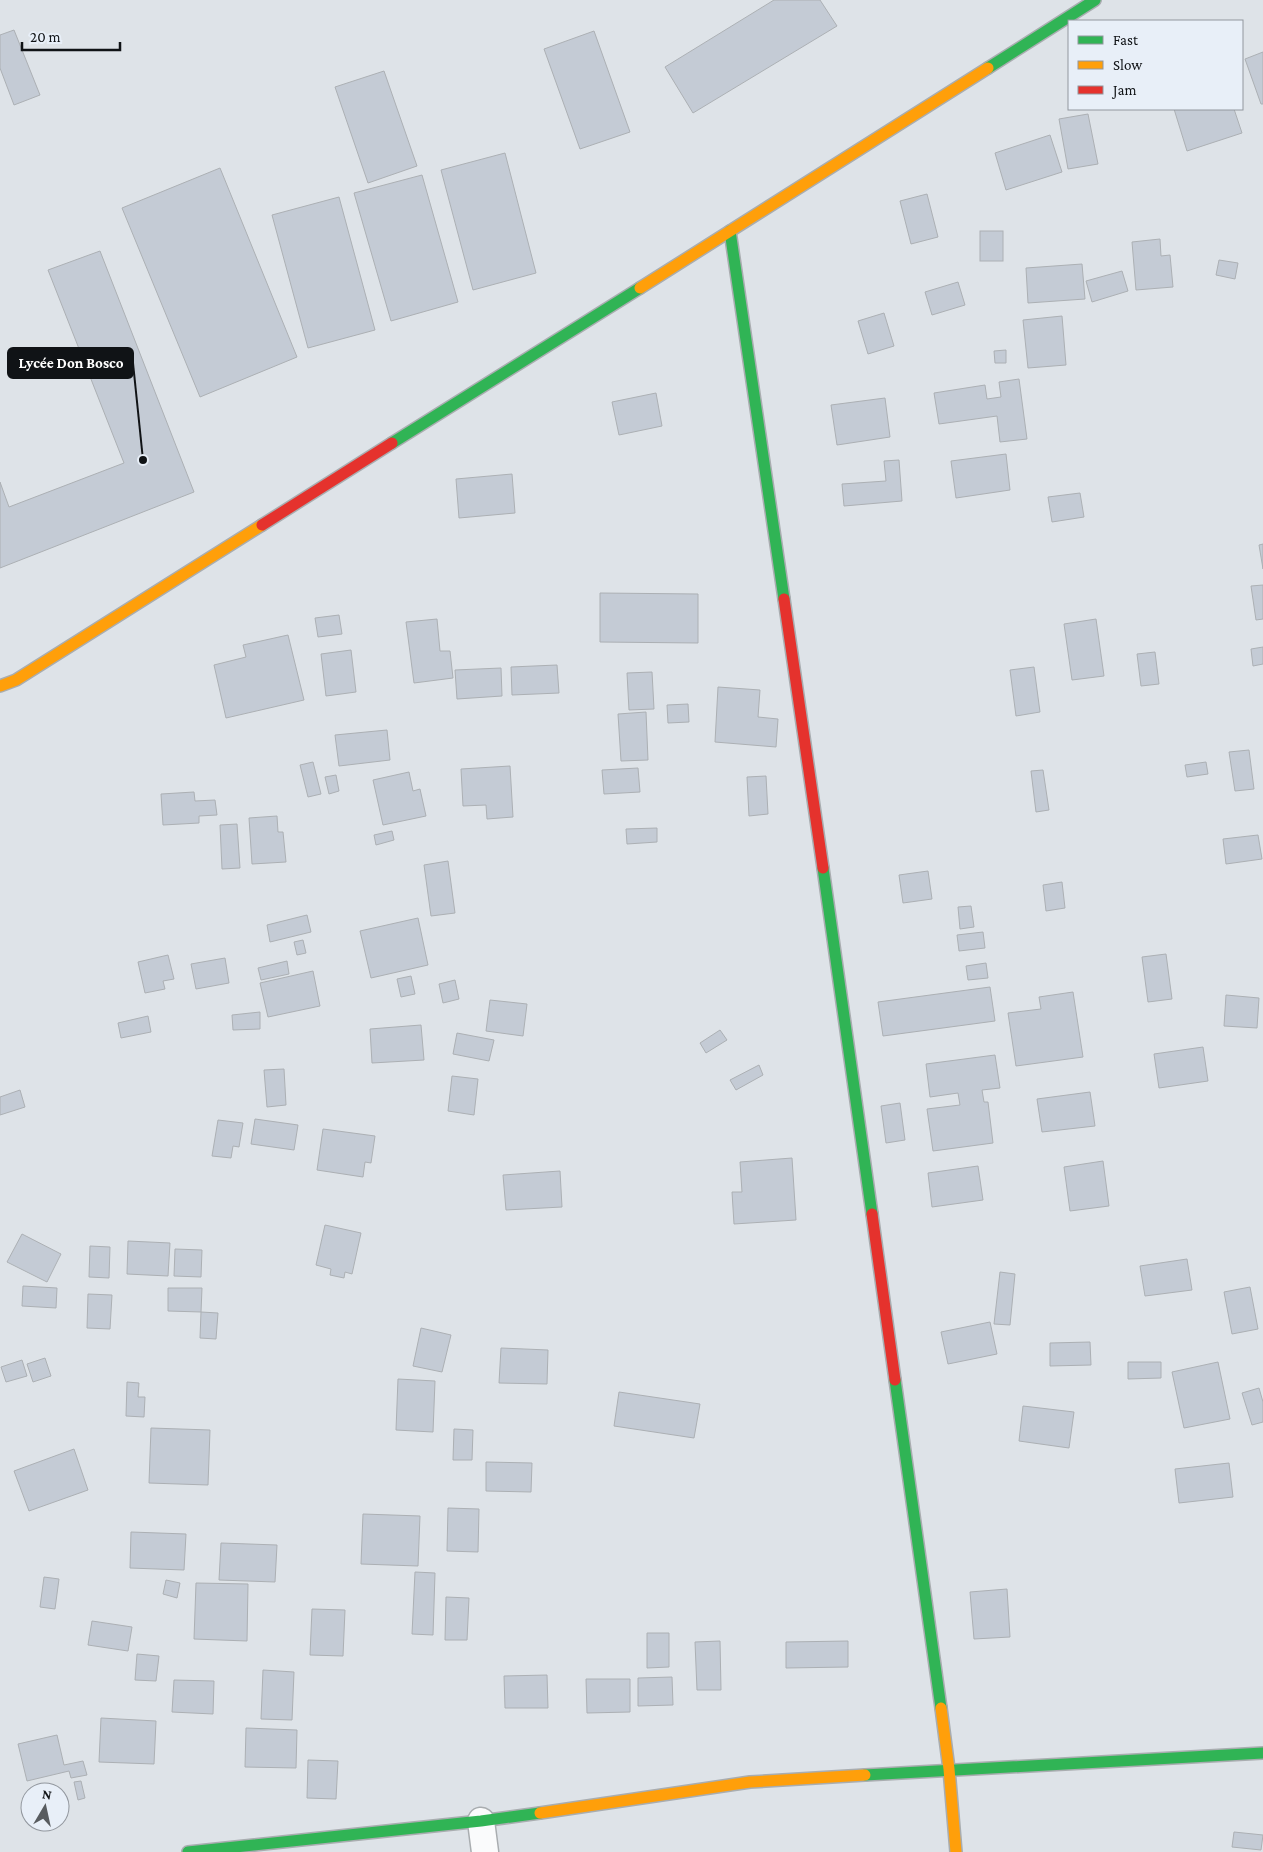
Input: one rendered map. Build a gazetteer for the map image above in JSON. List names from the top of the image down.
{
  "places": ["Lycée Don Bosco"],
  "legend": ["Fast", "Slow", "Jam"],
  "scale_bar": "20 m",
  "north": "top"
}
